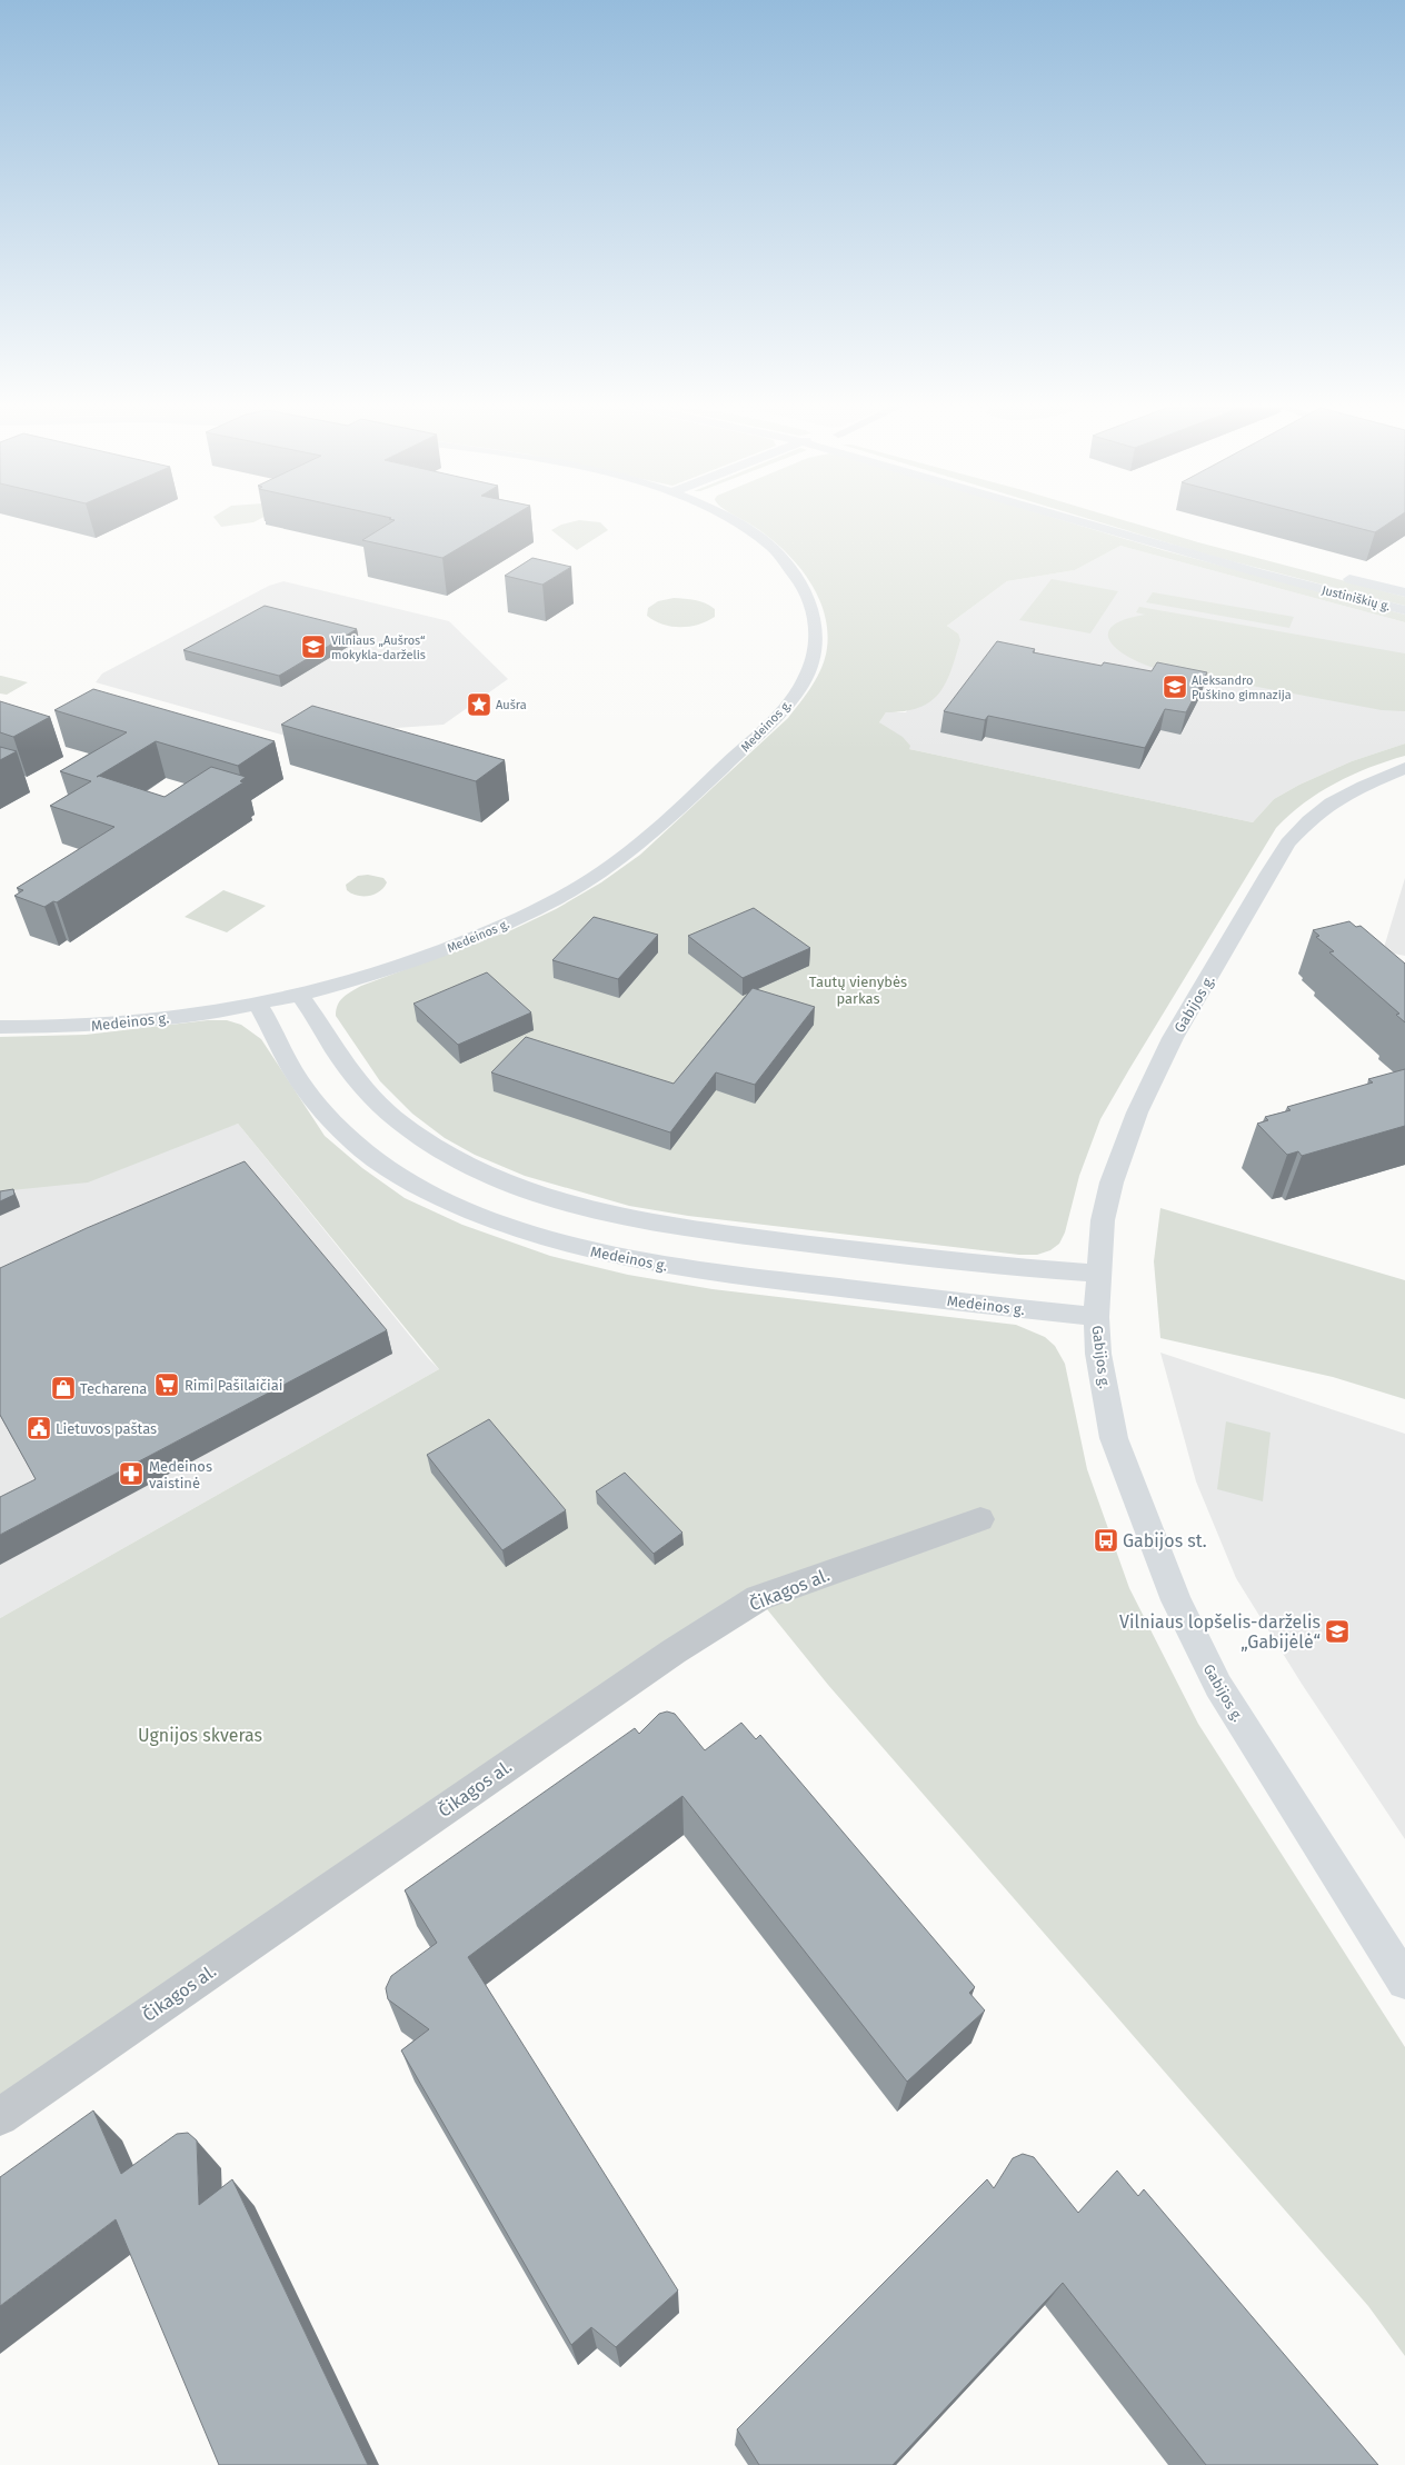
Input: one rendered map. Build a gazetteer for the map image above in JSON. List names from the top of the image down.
{
  "streets": {
    "street": [
      "Justiniškių g.",
      "Medeinos g.",
      "Gabijos g.",
      "Čikagos al."
    ]
  },
  "crossings": [
    ["Medeinos g.", "Gabijos g."]
  ],
  "parks": ["Tautų vienybės parkas", "Ugnijos skveras"],
  "places": {
    "school or university": ["Vilniaus „Aušros“ mokykla-darželis", "Aleksandro Puškino gimnazija", "Vilniaus lopšelis-darželis „Gabijėlė“"],
    "place": ["Aušra"],
    "supermarket": ["Rimi Pašilaičiai"],
    "shop": ["Techarena"],
    "public building": ["Lietuvos paštas"],
    "pharmacy": ["Medeinos vaistinė"],
    "bus stop": ["Gabijos st."]
  }
}
